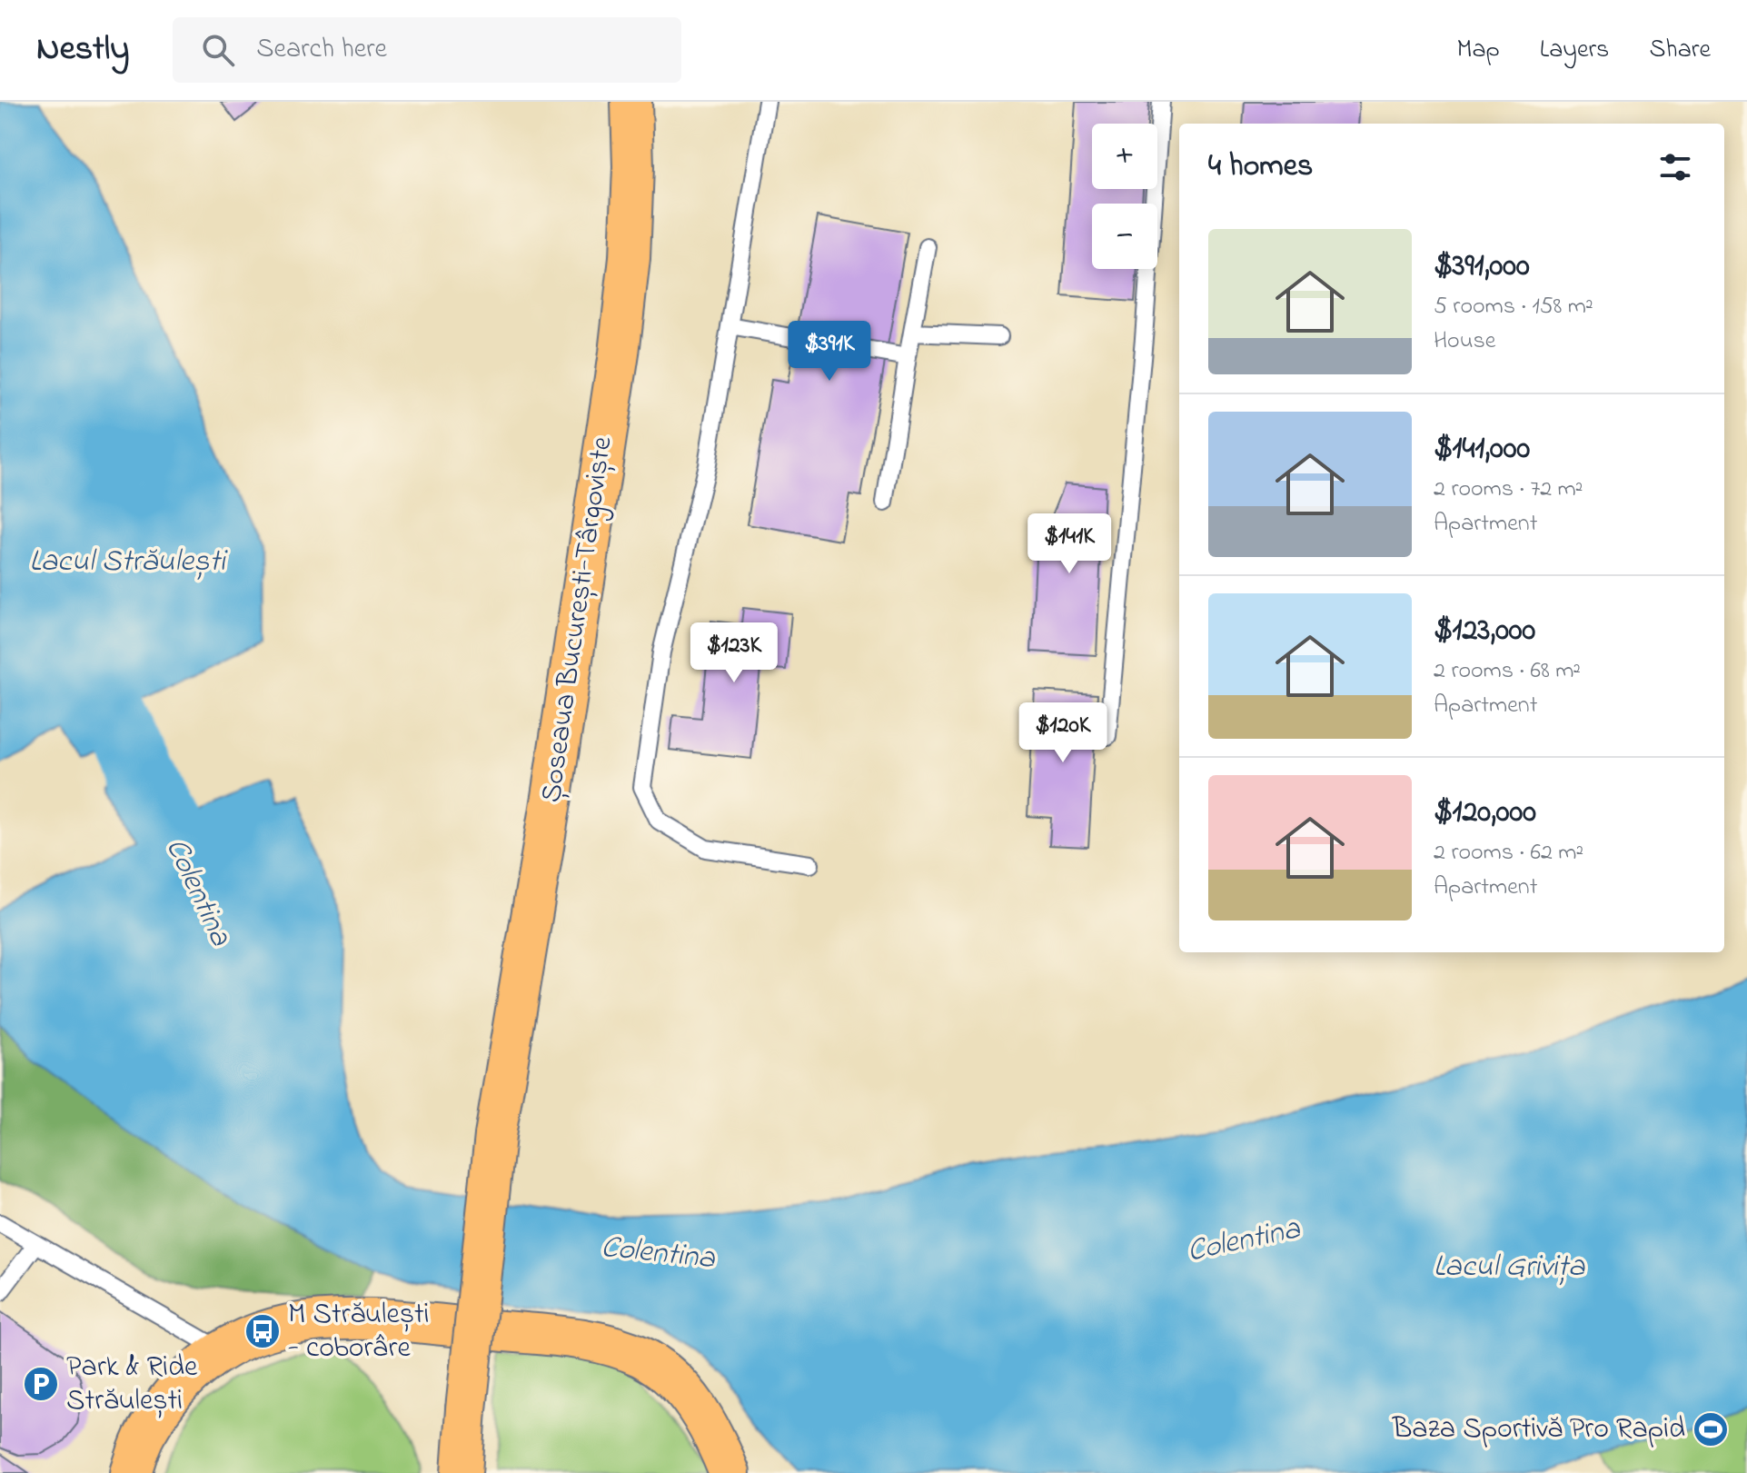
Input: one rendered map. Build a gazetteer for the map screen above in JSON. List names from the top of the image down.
{
  "streets": {
    "main road": ["Șoseaua București-Târgoviște"]
  },
  "water": ["Lacul Străulești", "Colentina", "Lacul Grivița"],
  "places": {
    "bus stop": ["M Străulești - coborâre"],
    "parking": ["Park & Ride Străulești"],
    "sports": ["Baza Sportivă Pro Rapid"]
  },
  "page": {
    "header": "Nestly",
    "search": "Search here",
    "nav": ["Map", "Layers", "Share"],
    "map_buttons": ["+", "−"],
    "heading": "4 homes",
    "list": [
      {
        "name": "$391,000",
        "note": "5 rooms · 158 m² · House"
      },
      {
        "name": "$141,000",
        "note": "2 rooms · 72 m² · Apartment"
      },
      {
        "name": "$123,000",
        "note": "2 rooms · 68 m² · Apartment"
      },
      {
        "name": "$120,000",
        "note": "2 rooms · 62 m² · Apartment"
      }
    ],
    "price": [
      "$391K",
      "$141K",
      "$123K",
      "$120K"
    ]
  }
}
